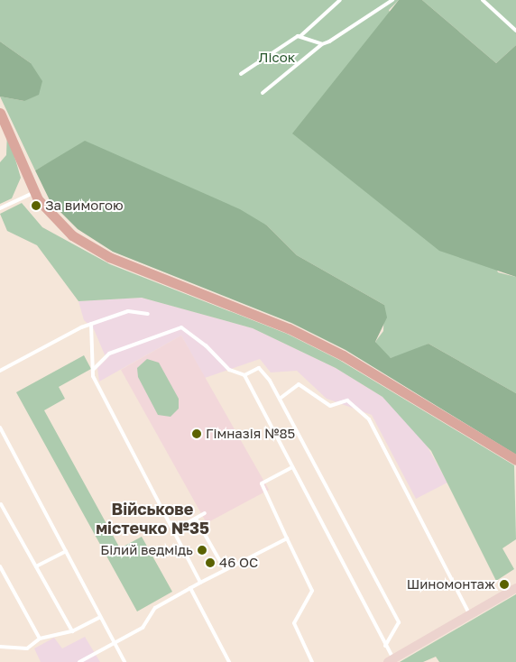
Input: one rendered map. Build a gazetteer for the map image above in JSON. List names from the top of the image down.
{
  "districts": ["Військове містечко №35"],
  "parks": ["Лісок"],
  "places": [
    "За вимогою",
    "Гімназія №85",
    "Білий ведмідь",
    "46 ОС",
    "Шиномонтаж"
  ]
}
